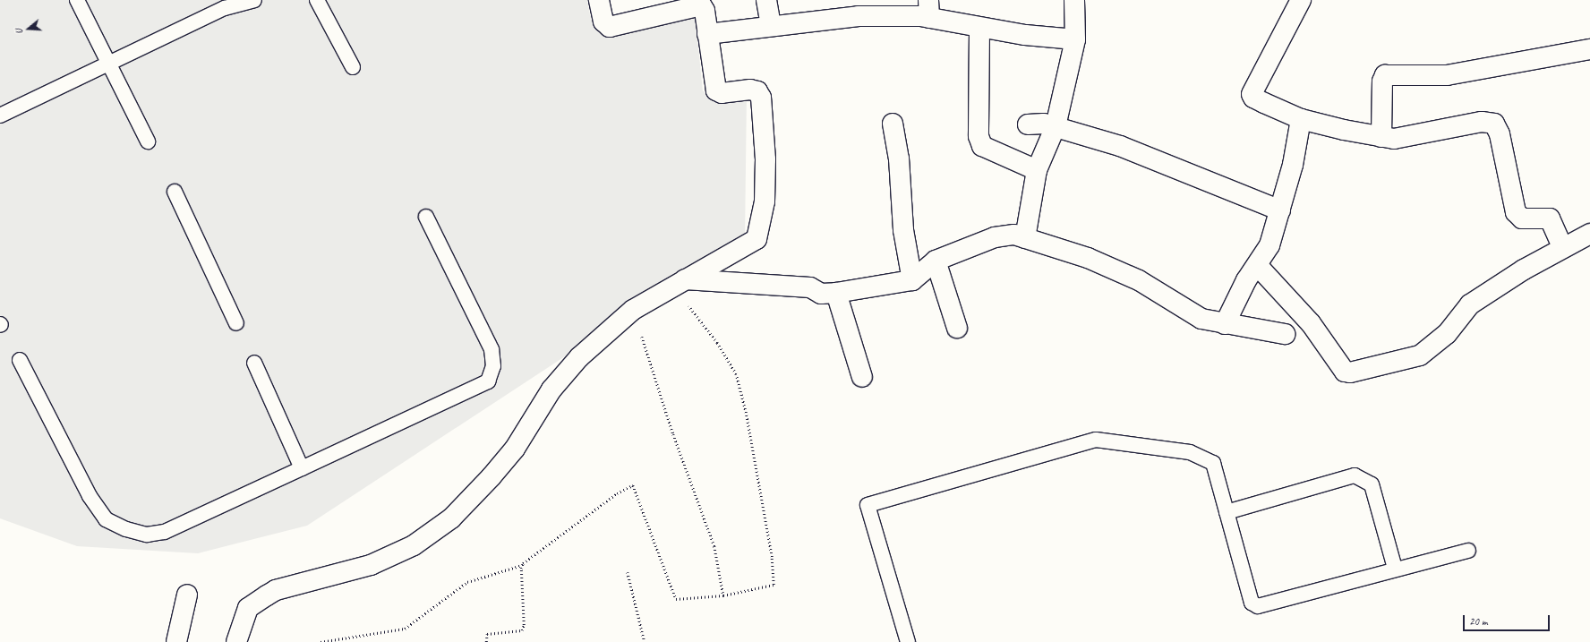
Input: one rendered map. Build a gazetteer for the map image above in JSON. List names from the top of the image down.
{
  "scale_bar": "20 m",
  "north": "left"
}
